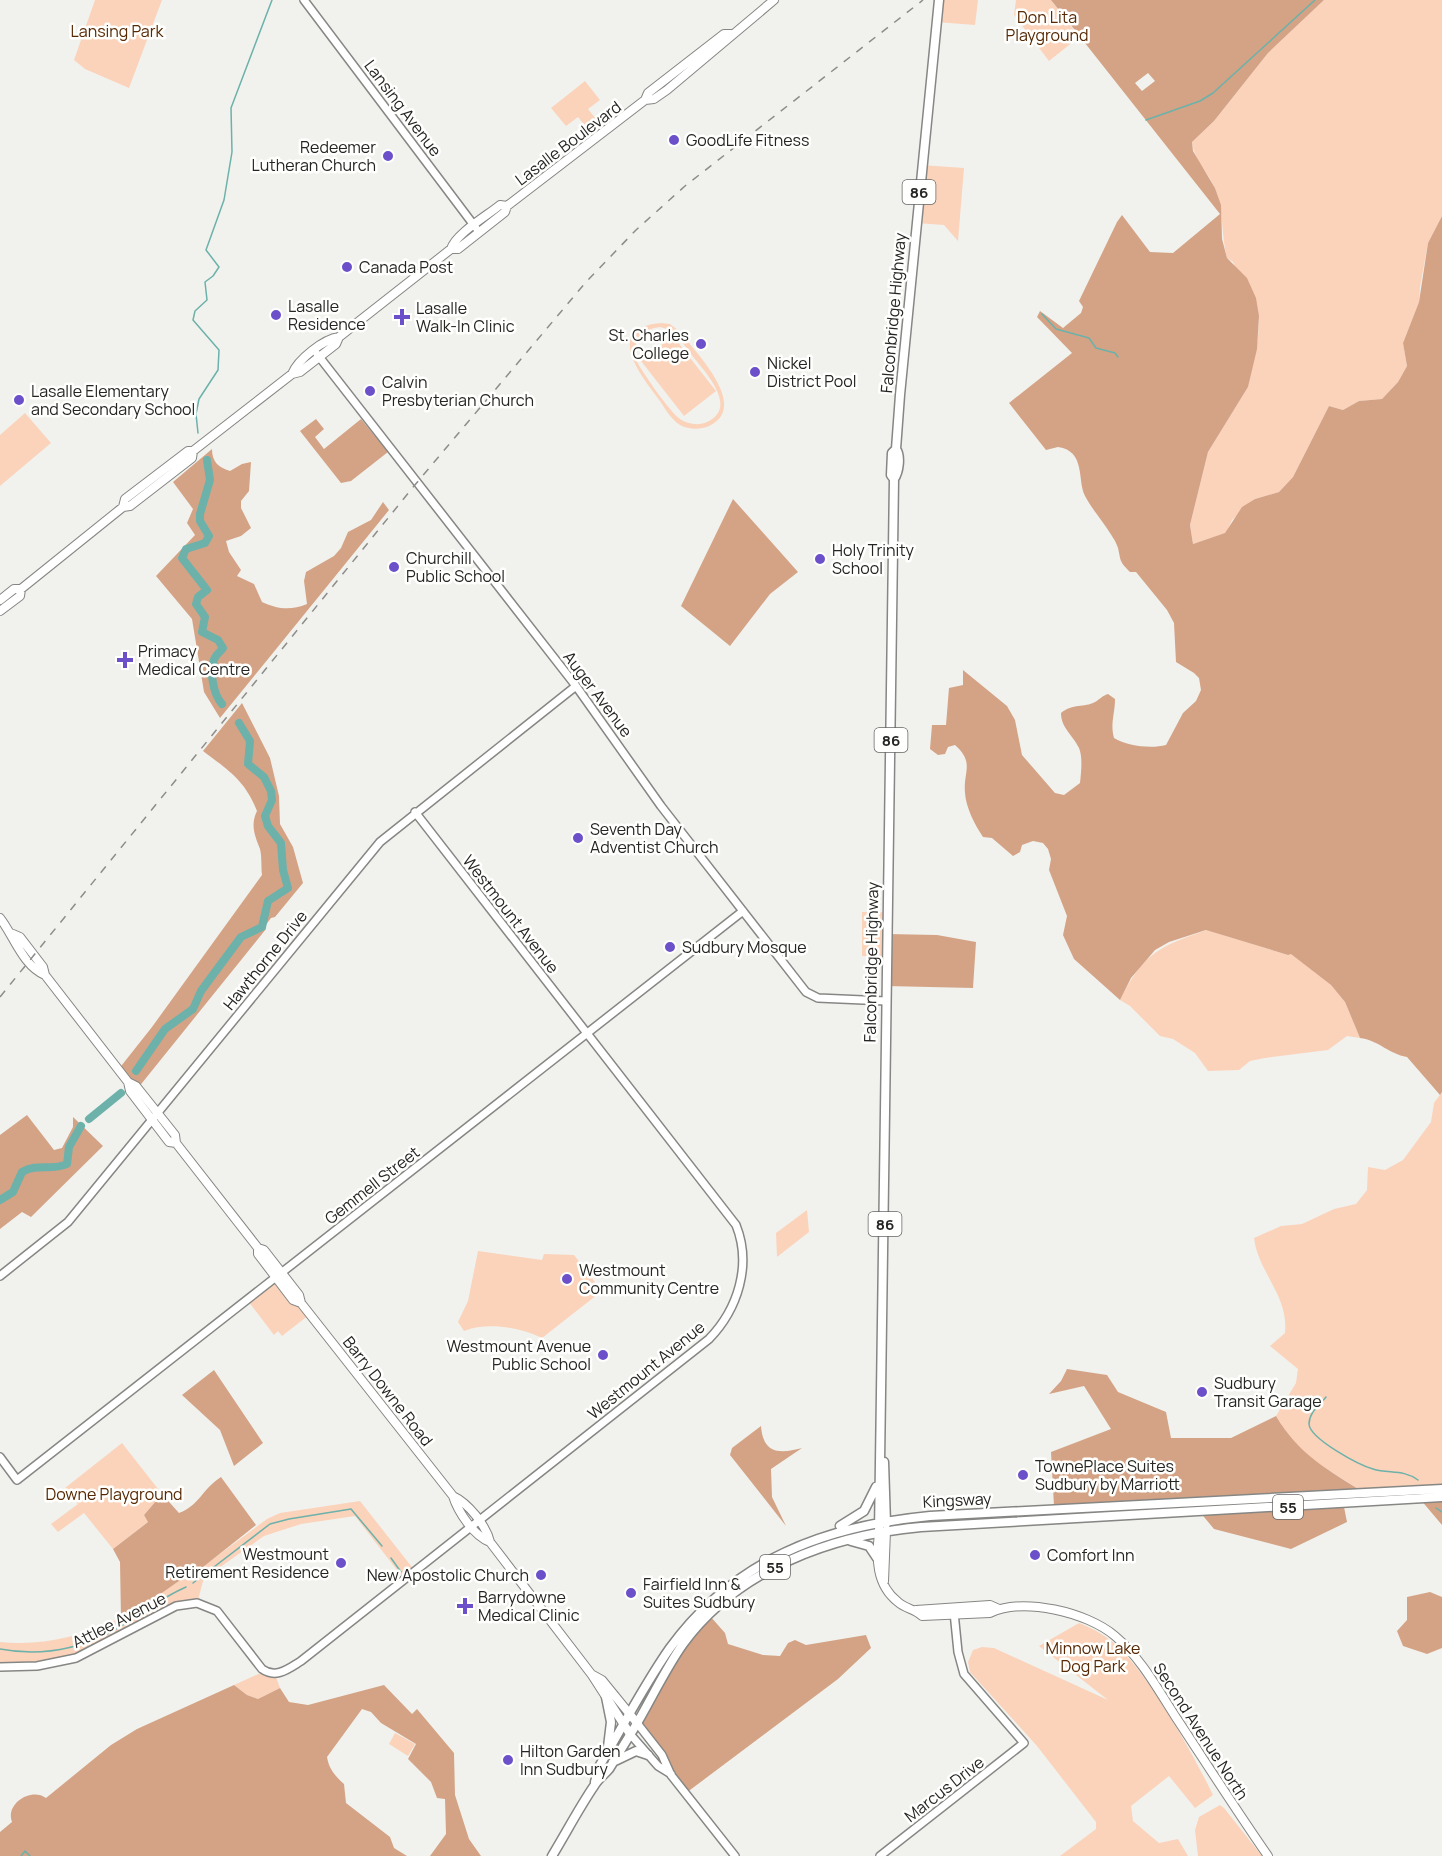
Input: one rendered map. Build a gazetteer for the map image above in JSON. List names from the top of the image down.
{
  "streets": {
    "main road": [
      "Lasalle Boulevard",
      "86",
      "Falconbridge Highway",
      "Barry Downe Road",
      "Kingsway",
      "55",
      "Second Avenue North"
    ],
    "street": [
      "Lansing Avenue",
      "Auger Avenue",
      "Westmount Avenue",
      "Hawthorne Drive",
      "Gemmell Street",
      "Attlee Avenue",
      "Marcus Drive"
    ]
  },
  "crossings": [
    ["Lansing Avenue", "Lasalle Boulevard"],
    ["Lasalle Boulevard", "Auger Avenue"],
    ["Falconbridge Highway", "Auger Avenue"],
    ["Falconbridge Highway", "Kingsway"],
    ["Falconbridge Highway", "Second Avenue North"],
    ["Auger Avenue", "Hawthorne Drive"],
    ["Auger Avenue", "Gemmell Street"],
    ["Westmount Avenue", "Hawthorne Drive"],
    ["Westmount Avenue", "Gemmell Street"],
    ["Westmount Avenue", "Barry Downe Road"],
    ["Westmount Avenue", "Attlee Avenue"],
    ["Hawthorne Drive", "Barry Downe Road"],
    ["Gemmell Street", "Barry Downe Road"],
    ["Barry Downe Road", "Kingsway"],
    ["Kingsway", "Second Avenue North"],
    ["Second Avenue North", "Marcus Drive"]
  ],
  "parks": [
    "Don Lita Playground",
    "Lansing Park",
    "Downe Playground",
    "Minnow Lake Dog Park"
  ],
  "places": {
    "other": [
      "GoodLife Fitness",
      "Redeemer Lutheran Church",
      "Canada Post",
      "Lasalle Residence",
      "St. Charles College",
      "Nickel District Pool",
      "Calvin Presbyterian Church",
      "Lasalle Elementary and Secondary School",
      "Holy Trinity School",
      "Churchill Public School",
      "Seventh Day Adventist Church",
      "Sudbury Mosque",
      "Westmount Community Centre",
      "Westmount Avenue Public School",
      "Sudbury Transit Garage",
      "TownePlace Suites Sudbury by Marriott",
      "Comfort Inn",
      "Westmount Retirement Residence",
      "New Apostolic Church",
      "Fairfield Inn & Suites Sudbury",
      "Hilton Garden Inn Sudbury"
    ],
    "health": ["Lasalle Walk-In Clinic", "Primacy Medical Centre", "Barrydowne Medical Clinic"]
  }
}
